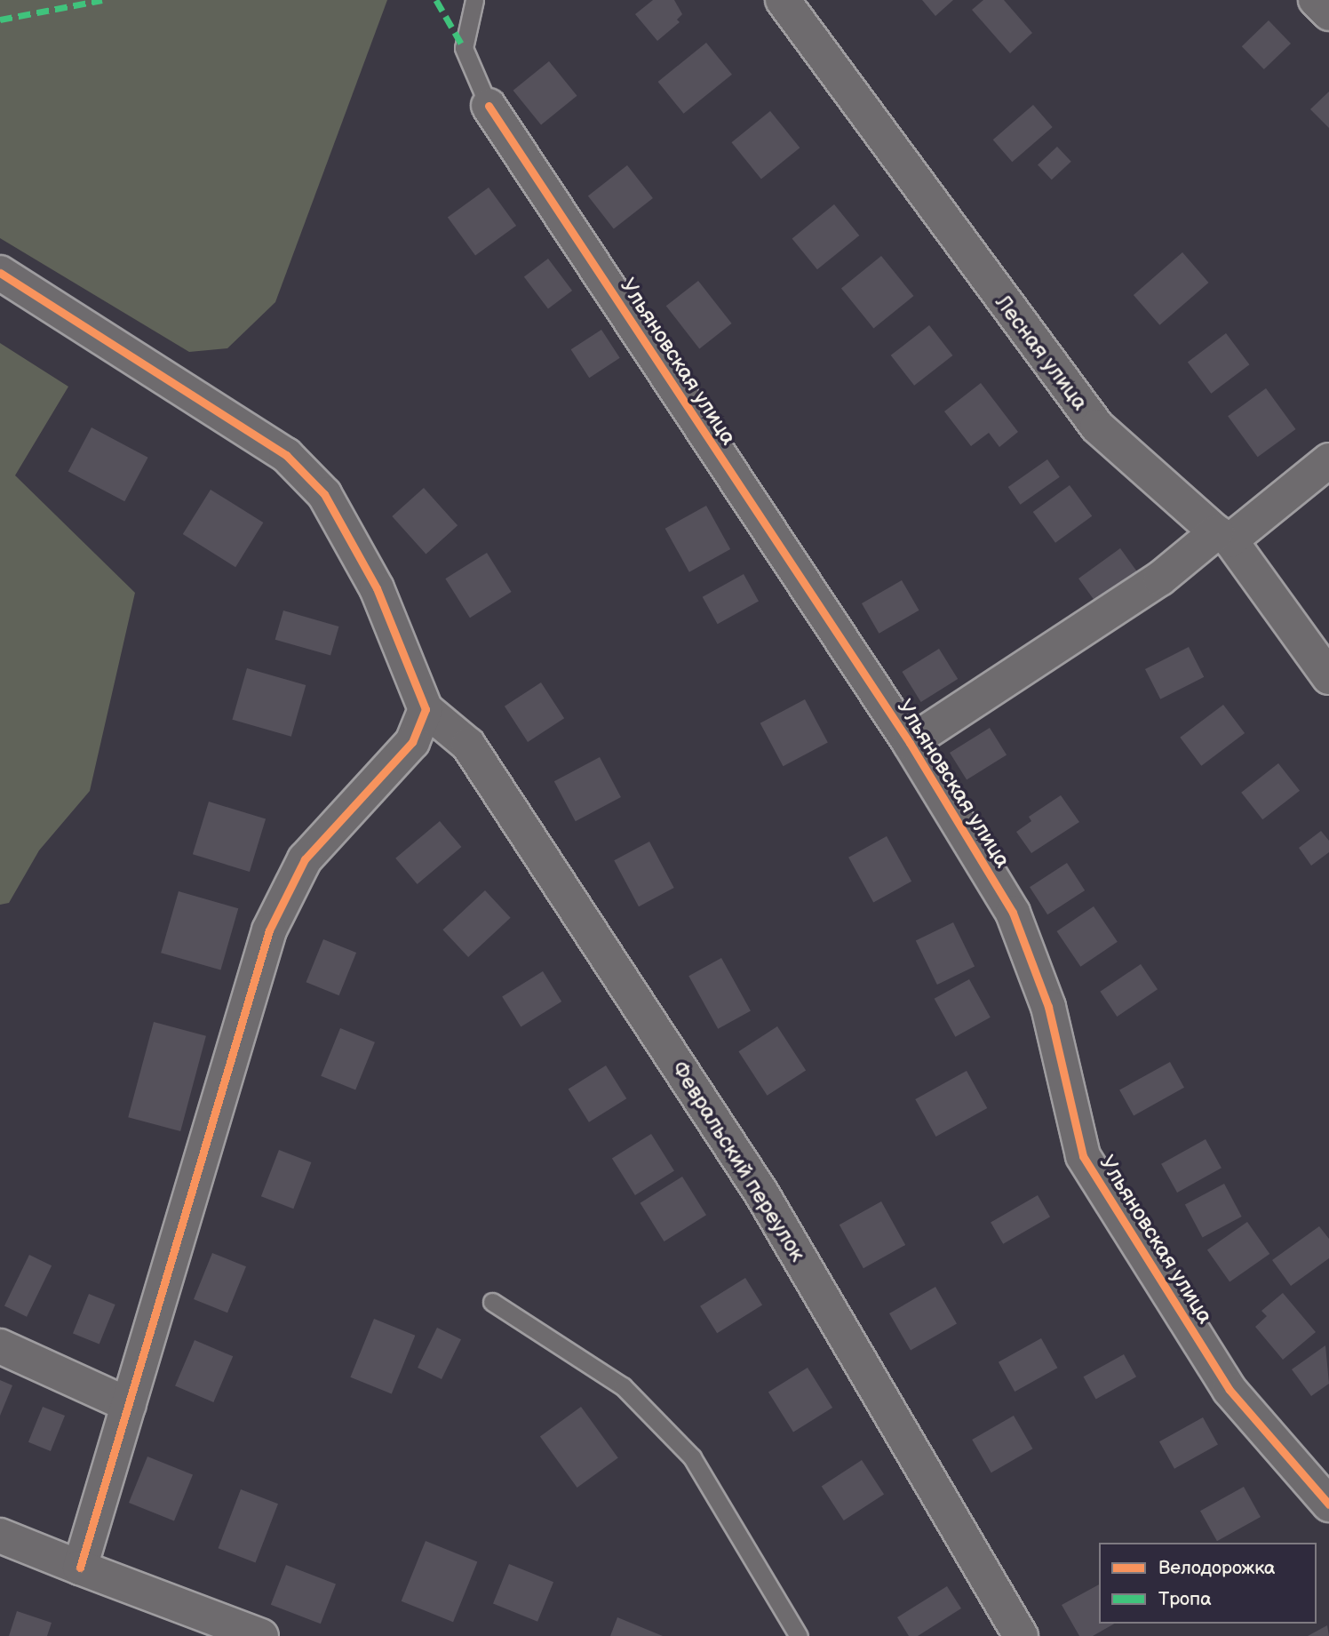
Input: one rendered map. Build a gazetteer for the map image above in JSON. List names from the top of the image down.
{
  "streets": {
    "street": ["Лесная улица", "Ульяновская улица", "Февральский переулок"]
  },
  "legend": ["Велодорожка", "Тропа"]
}
